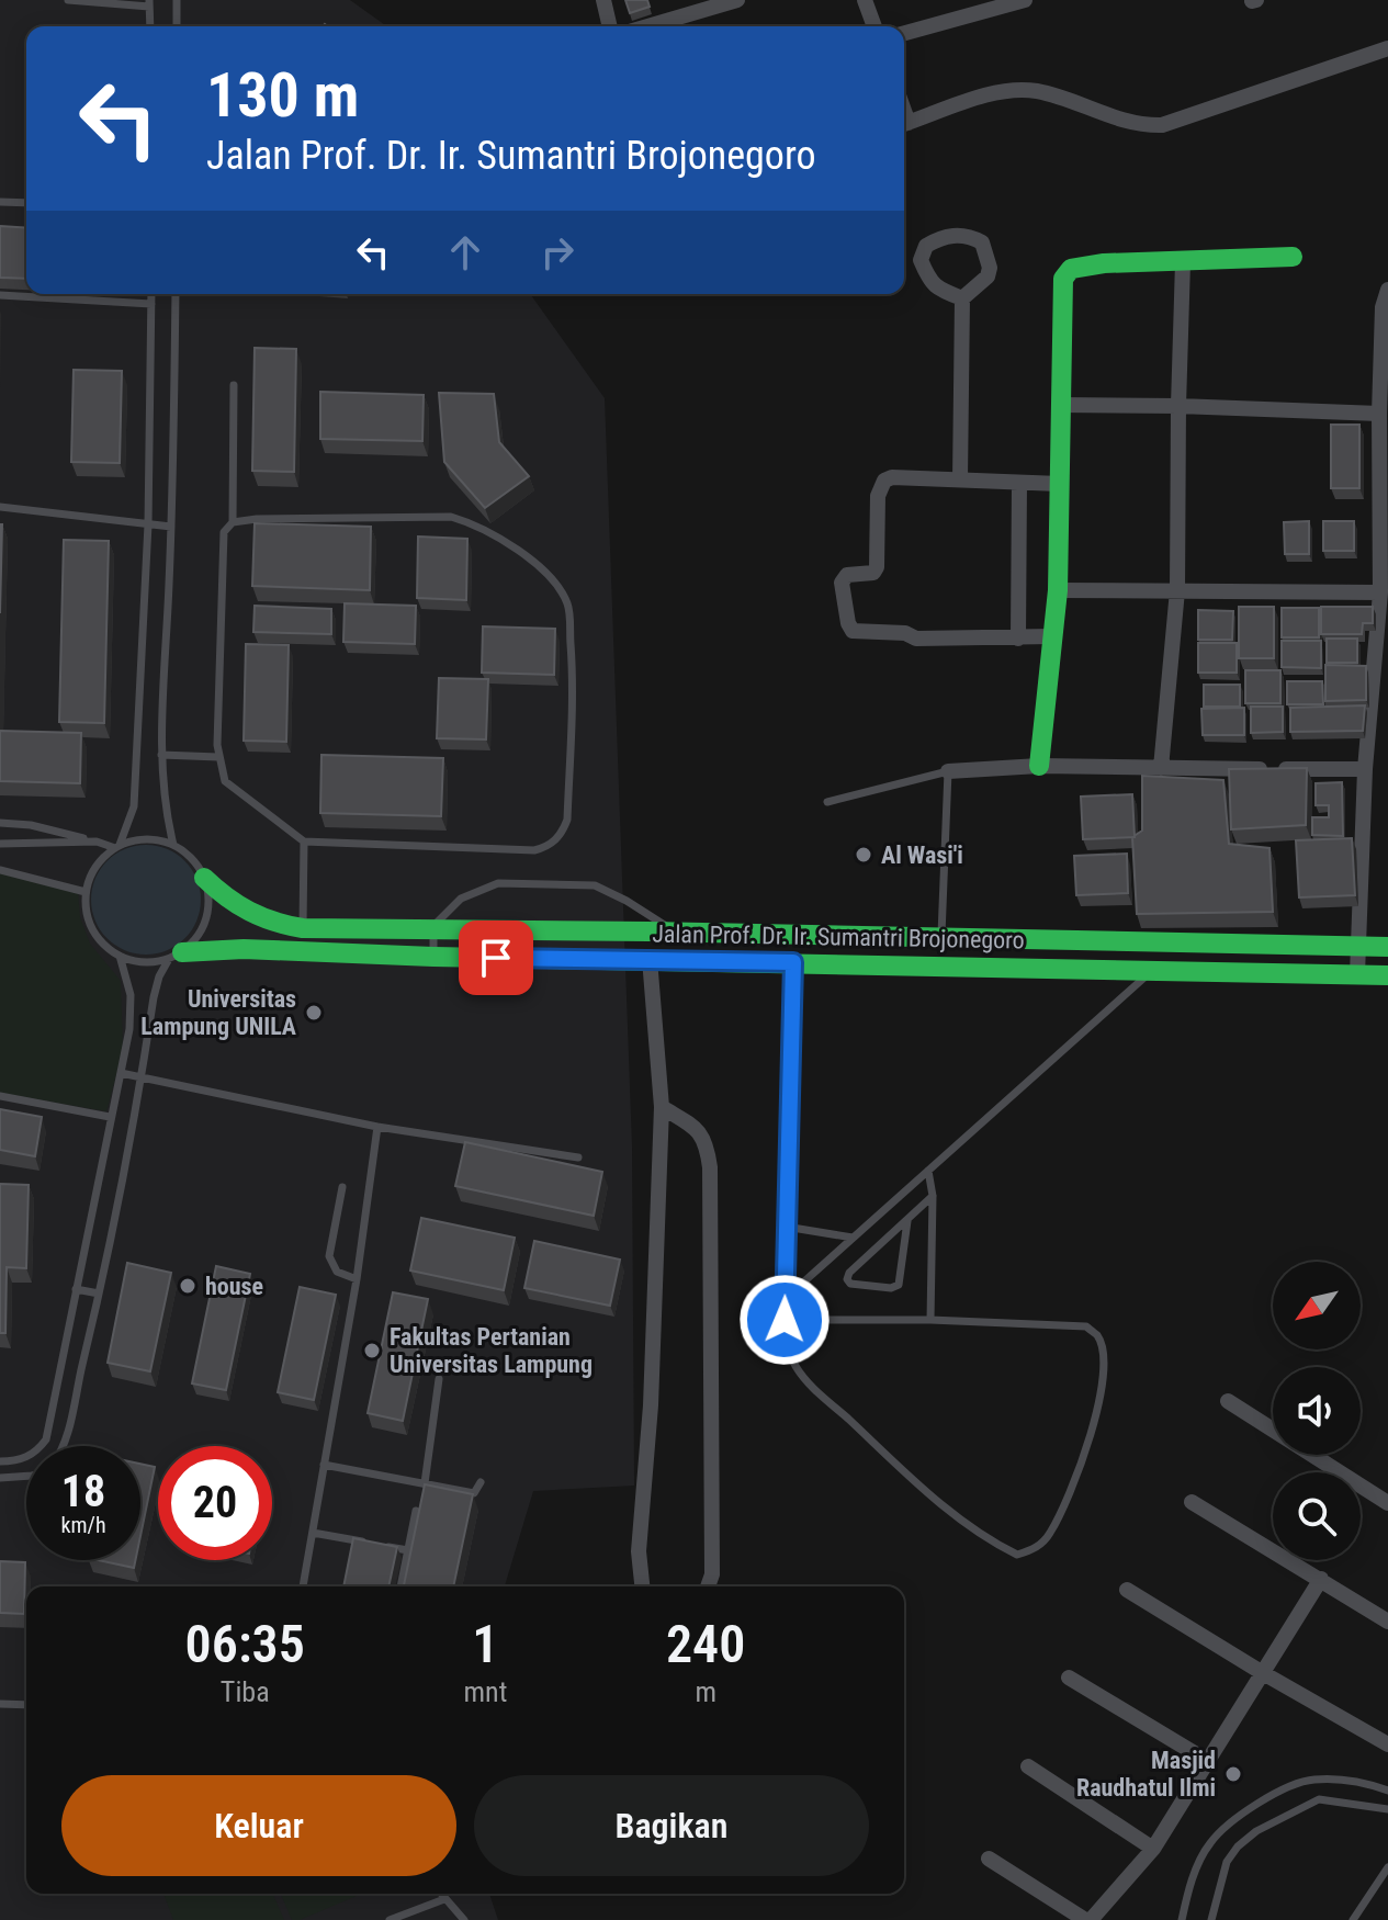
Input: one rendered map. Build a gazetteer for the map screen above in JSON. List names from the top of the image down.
{
  "streets": {
    "street": ["Jalan Prof. Dr. Ir. Sumantri Brojonegoro"]
  },
  "places": [
    "Al Wasi'i",
    "Universitas Lampung UNILA",
    "house",
    "Fakultas Pertanian Universitas Lampung",
    "Masjid Raudhatul Ilmi"
  ],
  "north": "bottom left",
  "page": {
    "turn": ["130 m", "Jalan Prof. Dr. Ir. Sumantri Brojonegoro"],
    "speed": "18 km/h",
    "limit": "20",
    "eta": [
      "06:35",
      "Tiba",
      "1",
      "mnt",
      "240",
      "m"
    ],
    "buttons": ["Keluar", "Bagikan"]
  }
}
